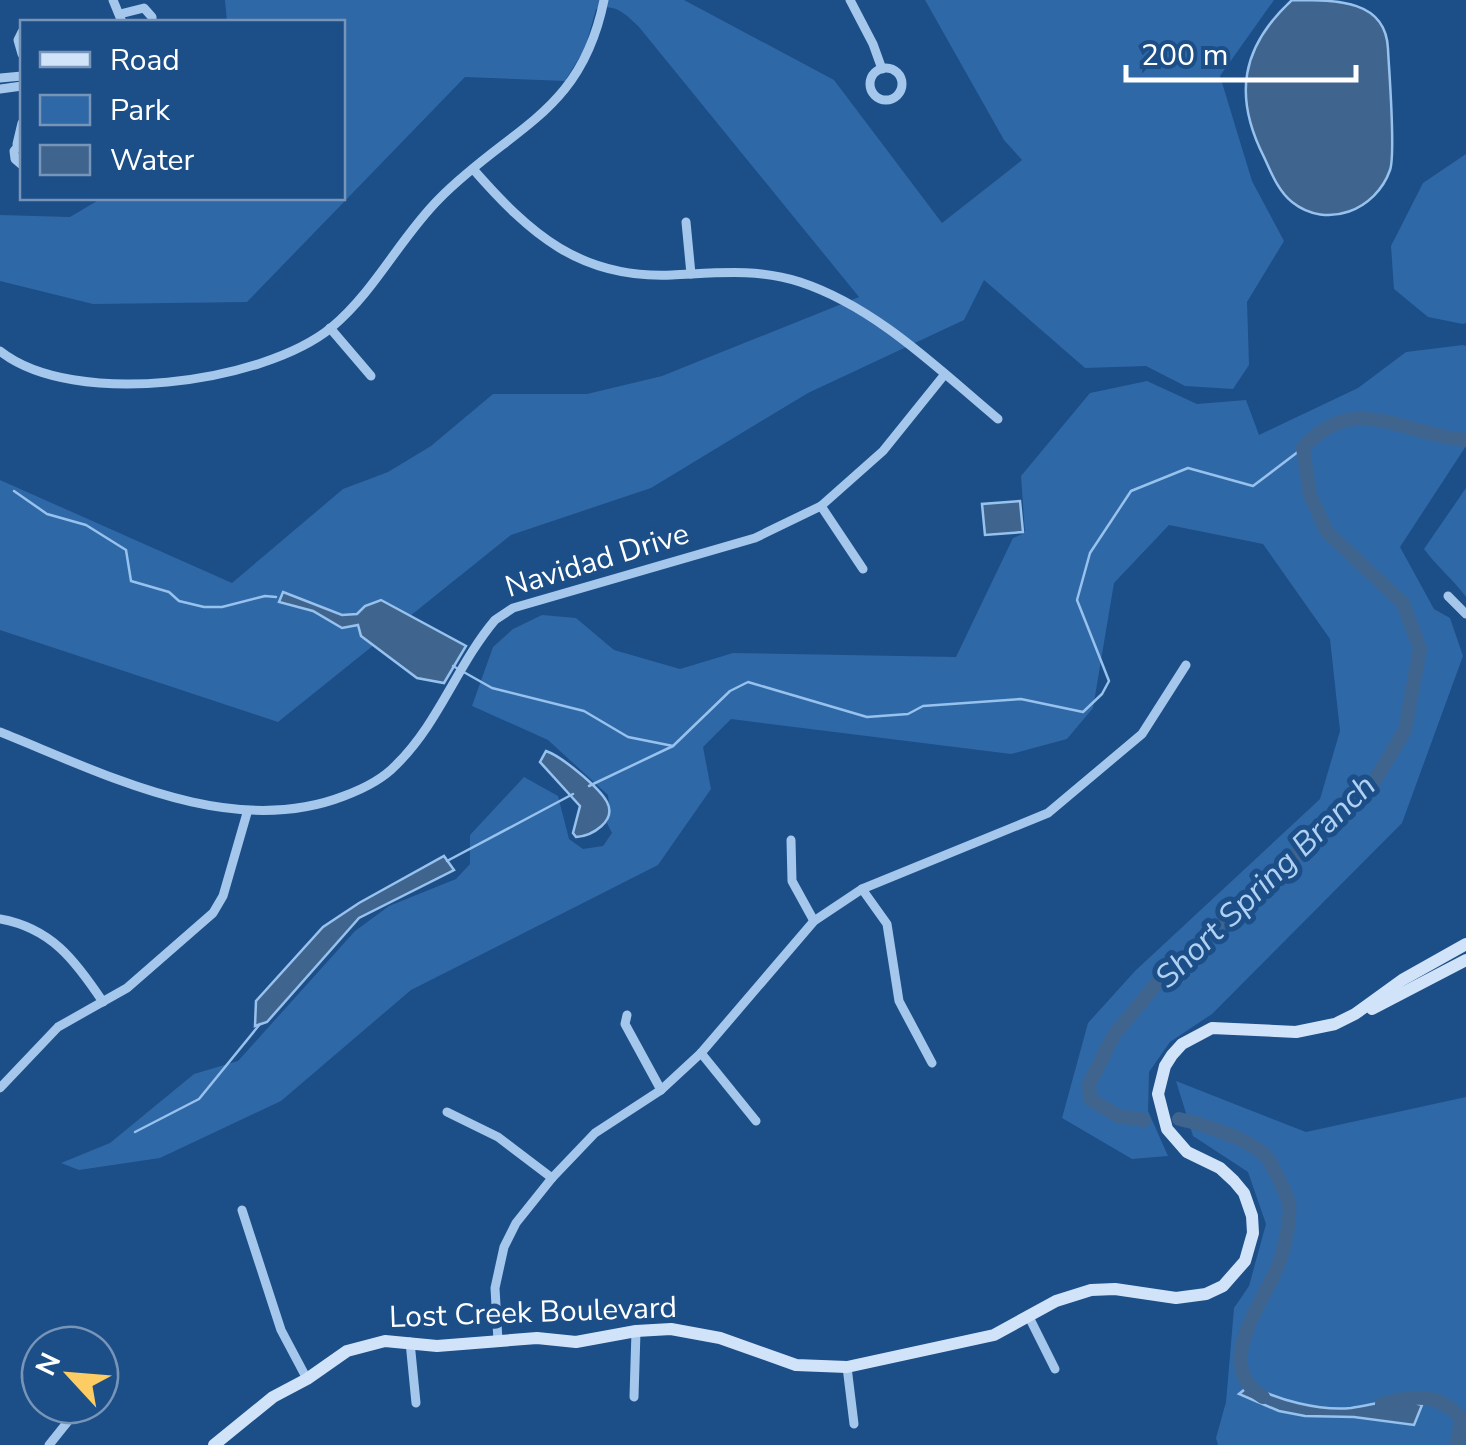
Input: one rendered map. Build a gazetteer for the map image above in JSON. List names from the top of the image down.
{
  "streets": {
    "street": ["Navidad Drive", "Lost Creek Boulevard"]
  },
  "water": ["Short Spring Branch"],
  "legend": ["Road", "Park", "Water"],
  "scale_bar": "200 m",
  "north": "top left"
}
